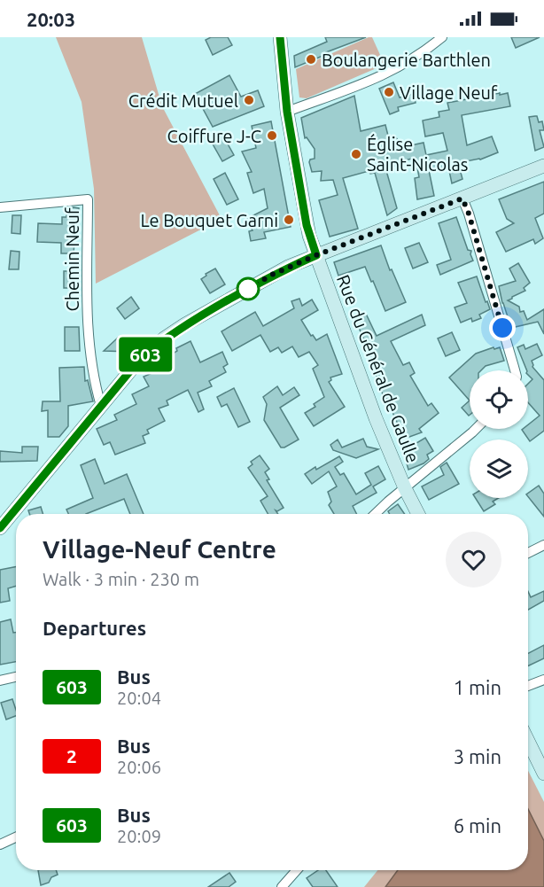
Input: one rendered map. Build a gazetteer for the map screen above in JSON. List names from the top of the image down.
{
  "streets": {
    "main road": ["Rue du Général de Gaulle"],
    "street": ["Chemin Neuf"]
  },
  "places": [
    "Boulangerie Barthlen",
    "Village Neuf",
    "Crédit Mutuel",
    "Coiffure J-C",
    "Église Saint-Nicolas",
    "Le Bouquet Garni"
  ],
  "lines": ["bus line 603"],
  "page": {
    "status": "20:03",
    "on_map": "603",
    "heading": [
      ["Village-Neuf Centre", "Walk · 3 min · 230 m"],
      "Departures"
    ],
    "list": [
      {
        "mark": "603",
        "name": "Bus",
        "note": "20:04",
        "value": "1 min"
      },
      {
        "mark": "2",
        "name": "Bus",
        "note": "20:06",
        "value": "3 min"
      },
      {
        "mark": "603",
        "name": "Bus",
        "note": "20:09",
        "value": "6 min"
      }
    ]
  }
}
